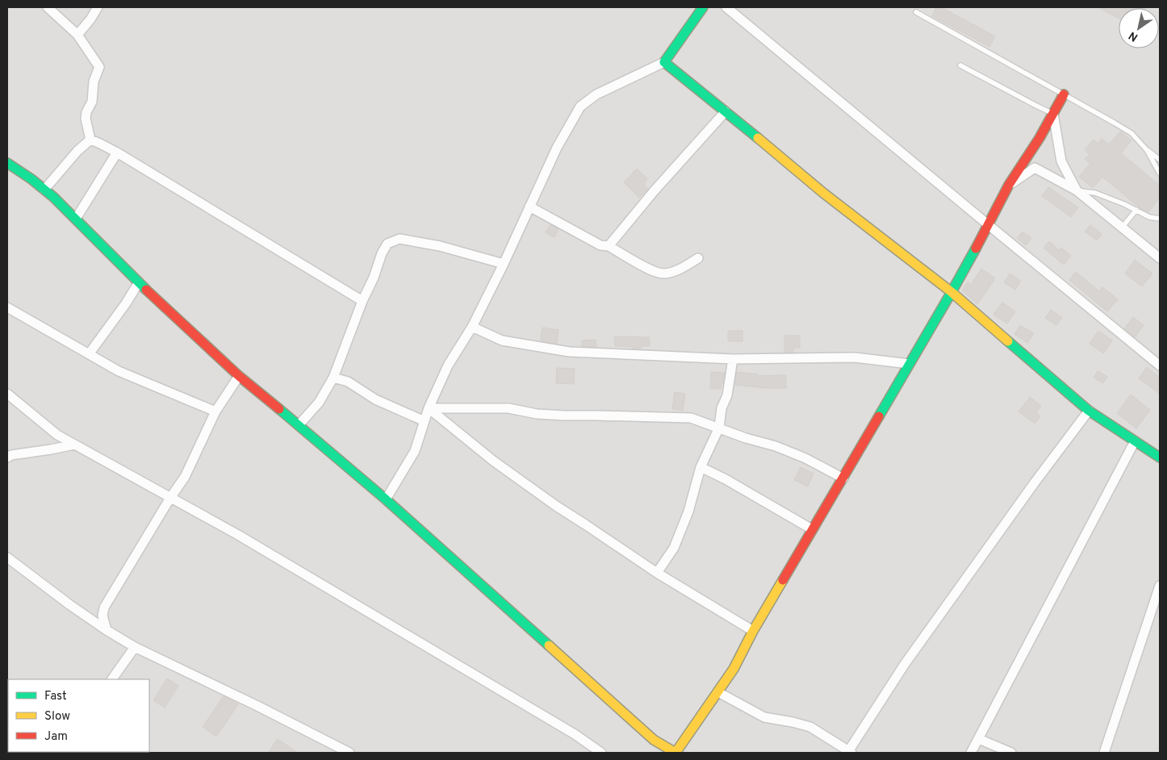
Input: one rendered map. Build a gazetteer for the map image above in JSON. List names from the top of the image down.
{
  "legend": ["Fast", "Slow", "Jam"],
  "north": "bottom left"
}
